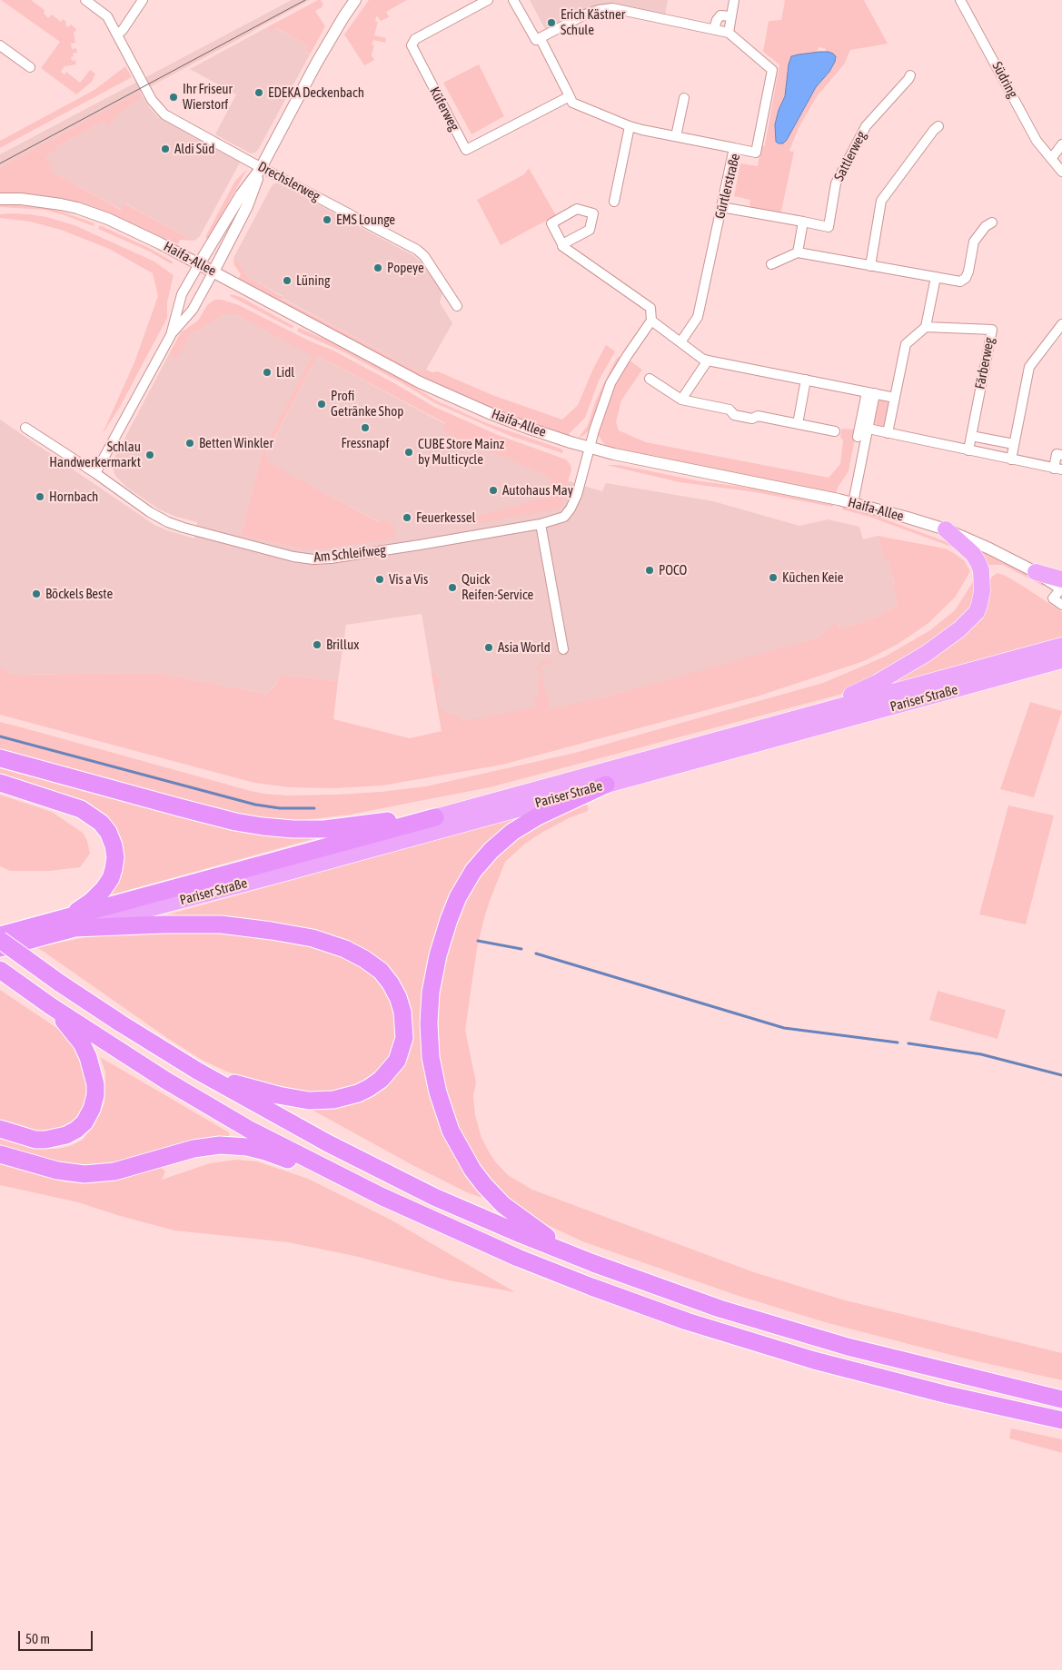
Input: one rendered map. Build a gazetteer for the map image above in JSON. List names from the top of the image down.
{
  "streets": {
    "highway": ["Pariser Straße"],
    "street": [
      "Südring",
      "Küferweg",
      "Sattlerweg",
      "Drechslerweg",
      "Gürtlerstraße",
      "Haifa-Allee",
      "Färberweg",
      "Am Schleifweg"
    ]
  },
  "crossings": [
    ["Sattlerweg", "Gürtlerstraße"],
    ["Haifa-Allee", "Am Schleifweg"]
  ],
  "places": [
    "Erich Kästner Schule",
    "EDEKA Deckenbach",
    "Ihr Friseur Wierstorf",
    "Aldi Süd",
    "EMS Lounge",
    "Popeye",
    "Lüning",
    "Lidl",
    "Profi Getränke Shop",
    "Fressnapf",
    "Betten Winkler",
    "CUBE Store Mainz by Multicycle",
    "Schlau Handwerkermarkt",
    "Autohaus May",
    "Hornbach",
    "Feuerkessel",
    "POCO",
    "Küchen Keie",
    "Vis a Vis",
    "Quick Reifen-Service",
    "Böckels Beste",
    "Brillux",
    "Asia World"
  ],
  "scale_bar": "50 m"
}
